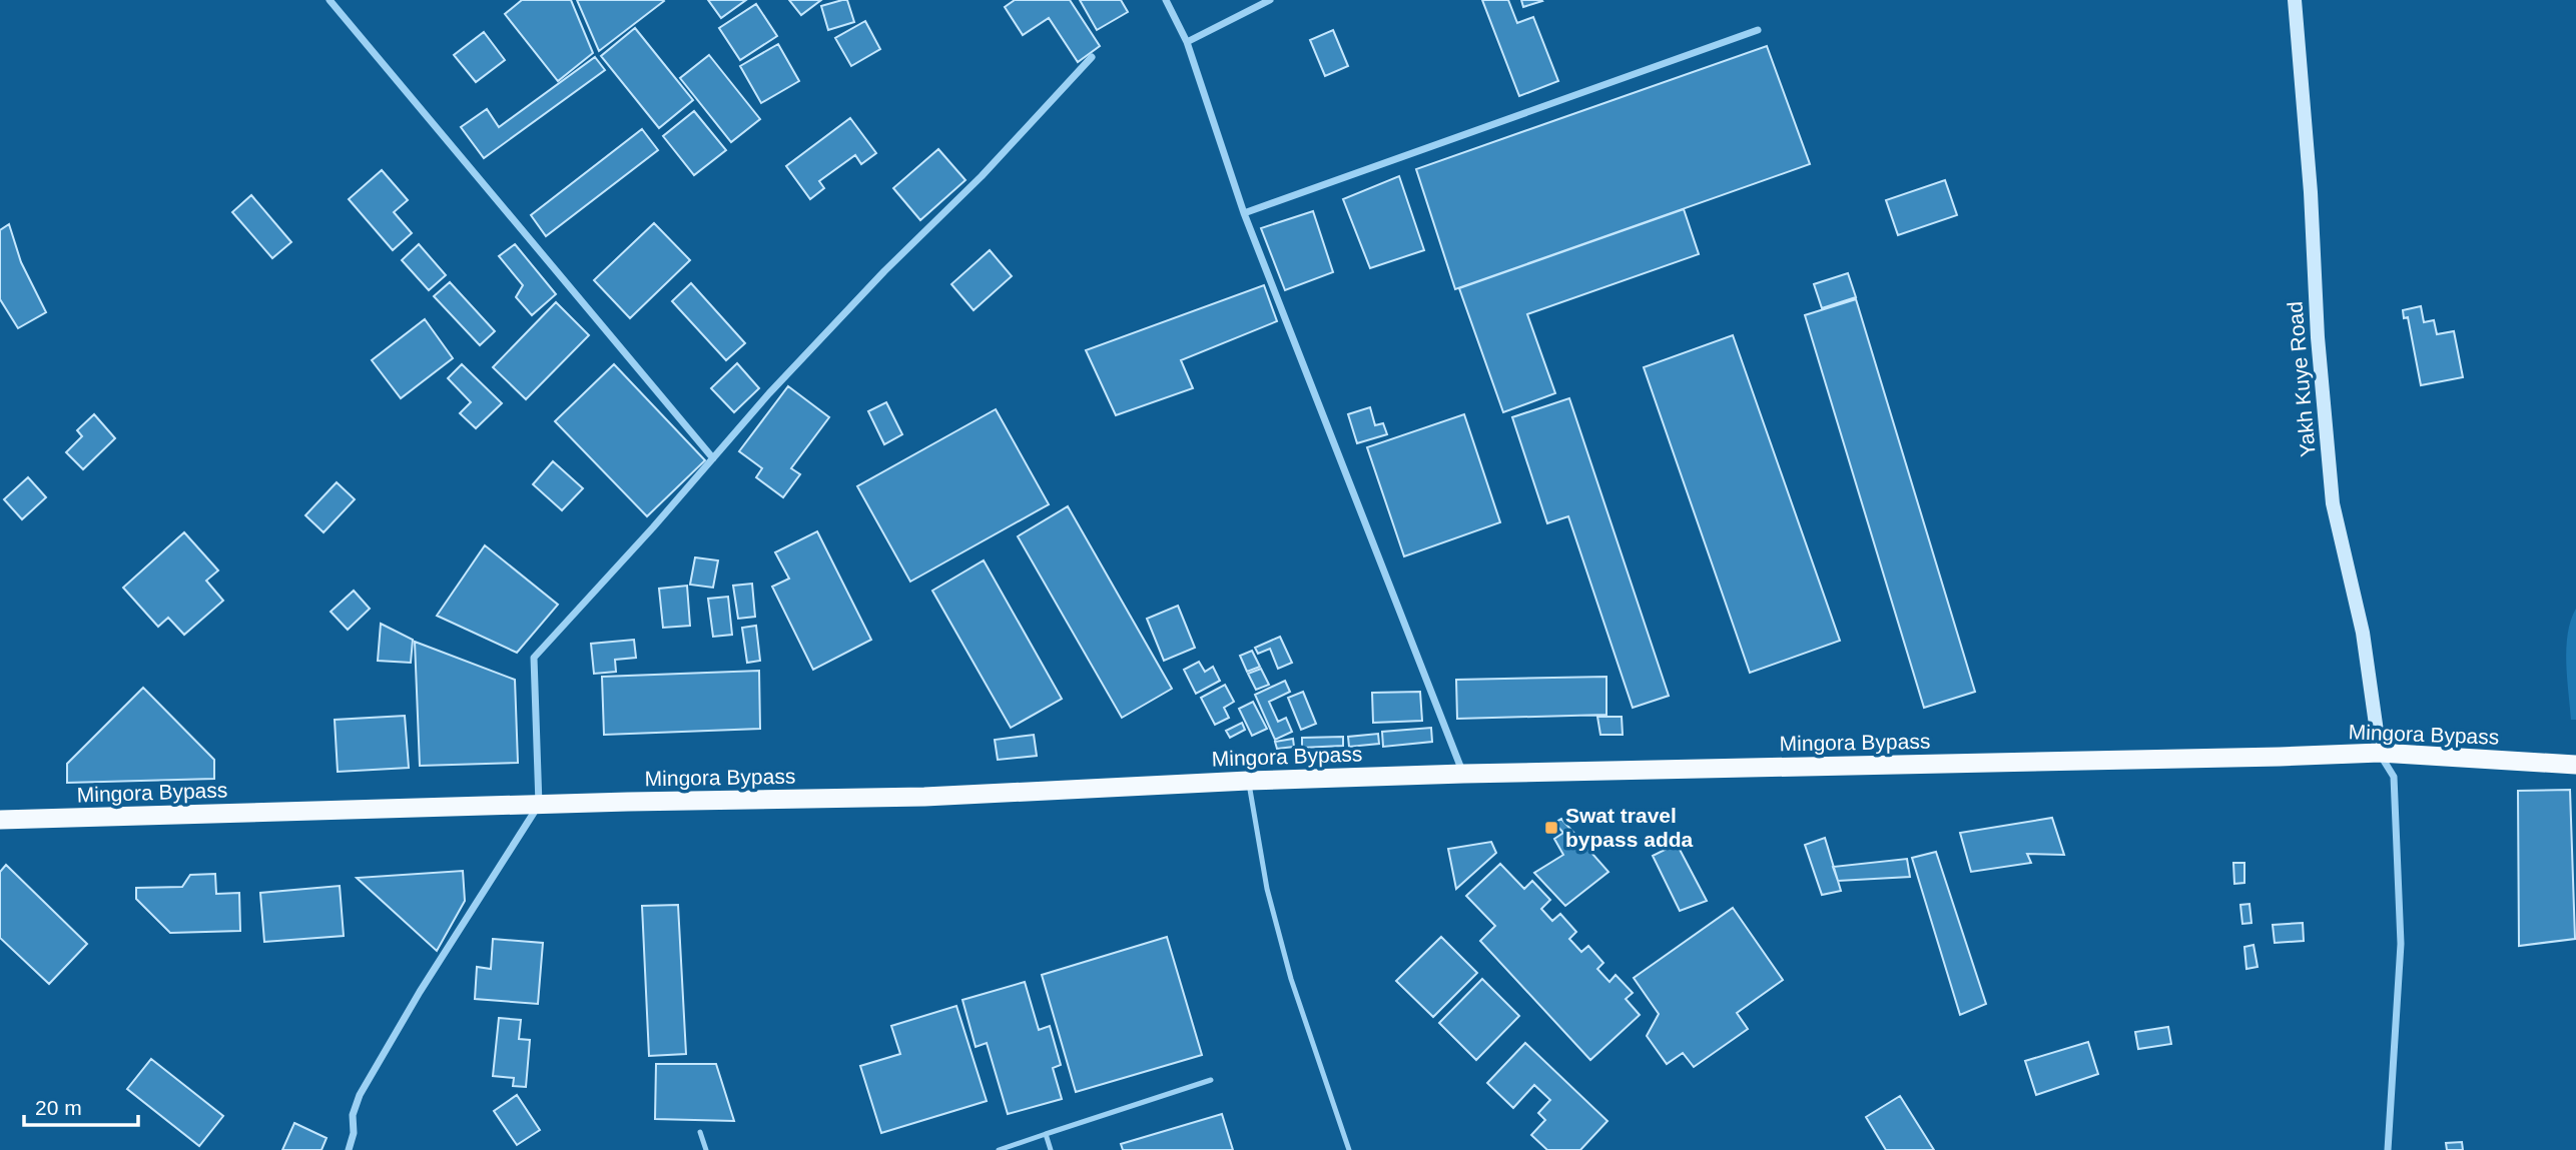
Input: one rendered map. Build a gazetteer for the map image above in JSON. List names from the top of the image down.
{
  "streets": {
    "highway": ["Mingora Bypass"],
    "main road": ["Yakh Kuye Road"]
  },
  "crossings": [
    ["Yakh Kuye Road", "Mingora Bypass"]
  ],
  "places": {
    "transit": ["Swat travel bypass adda"]
  },
  "scale_bar": "20 m"
}
